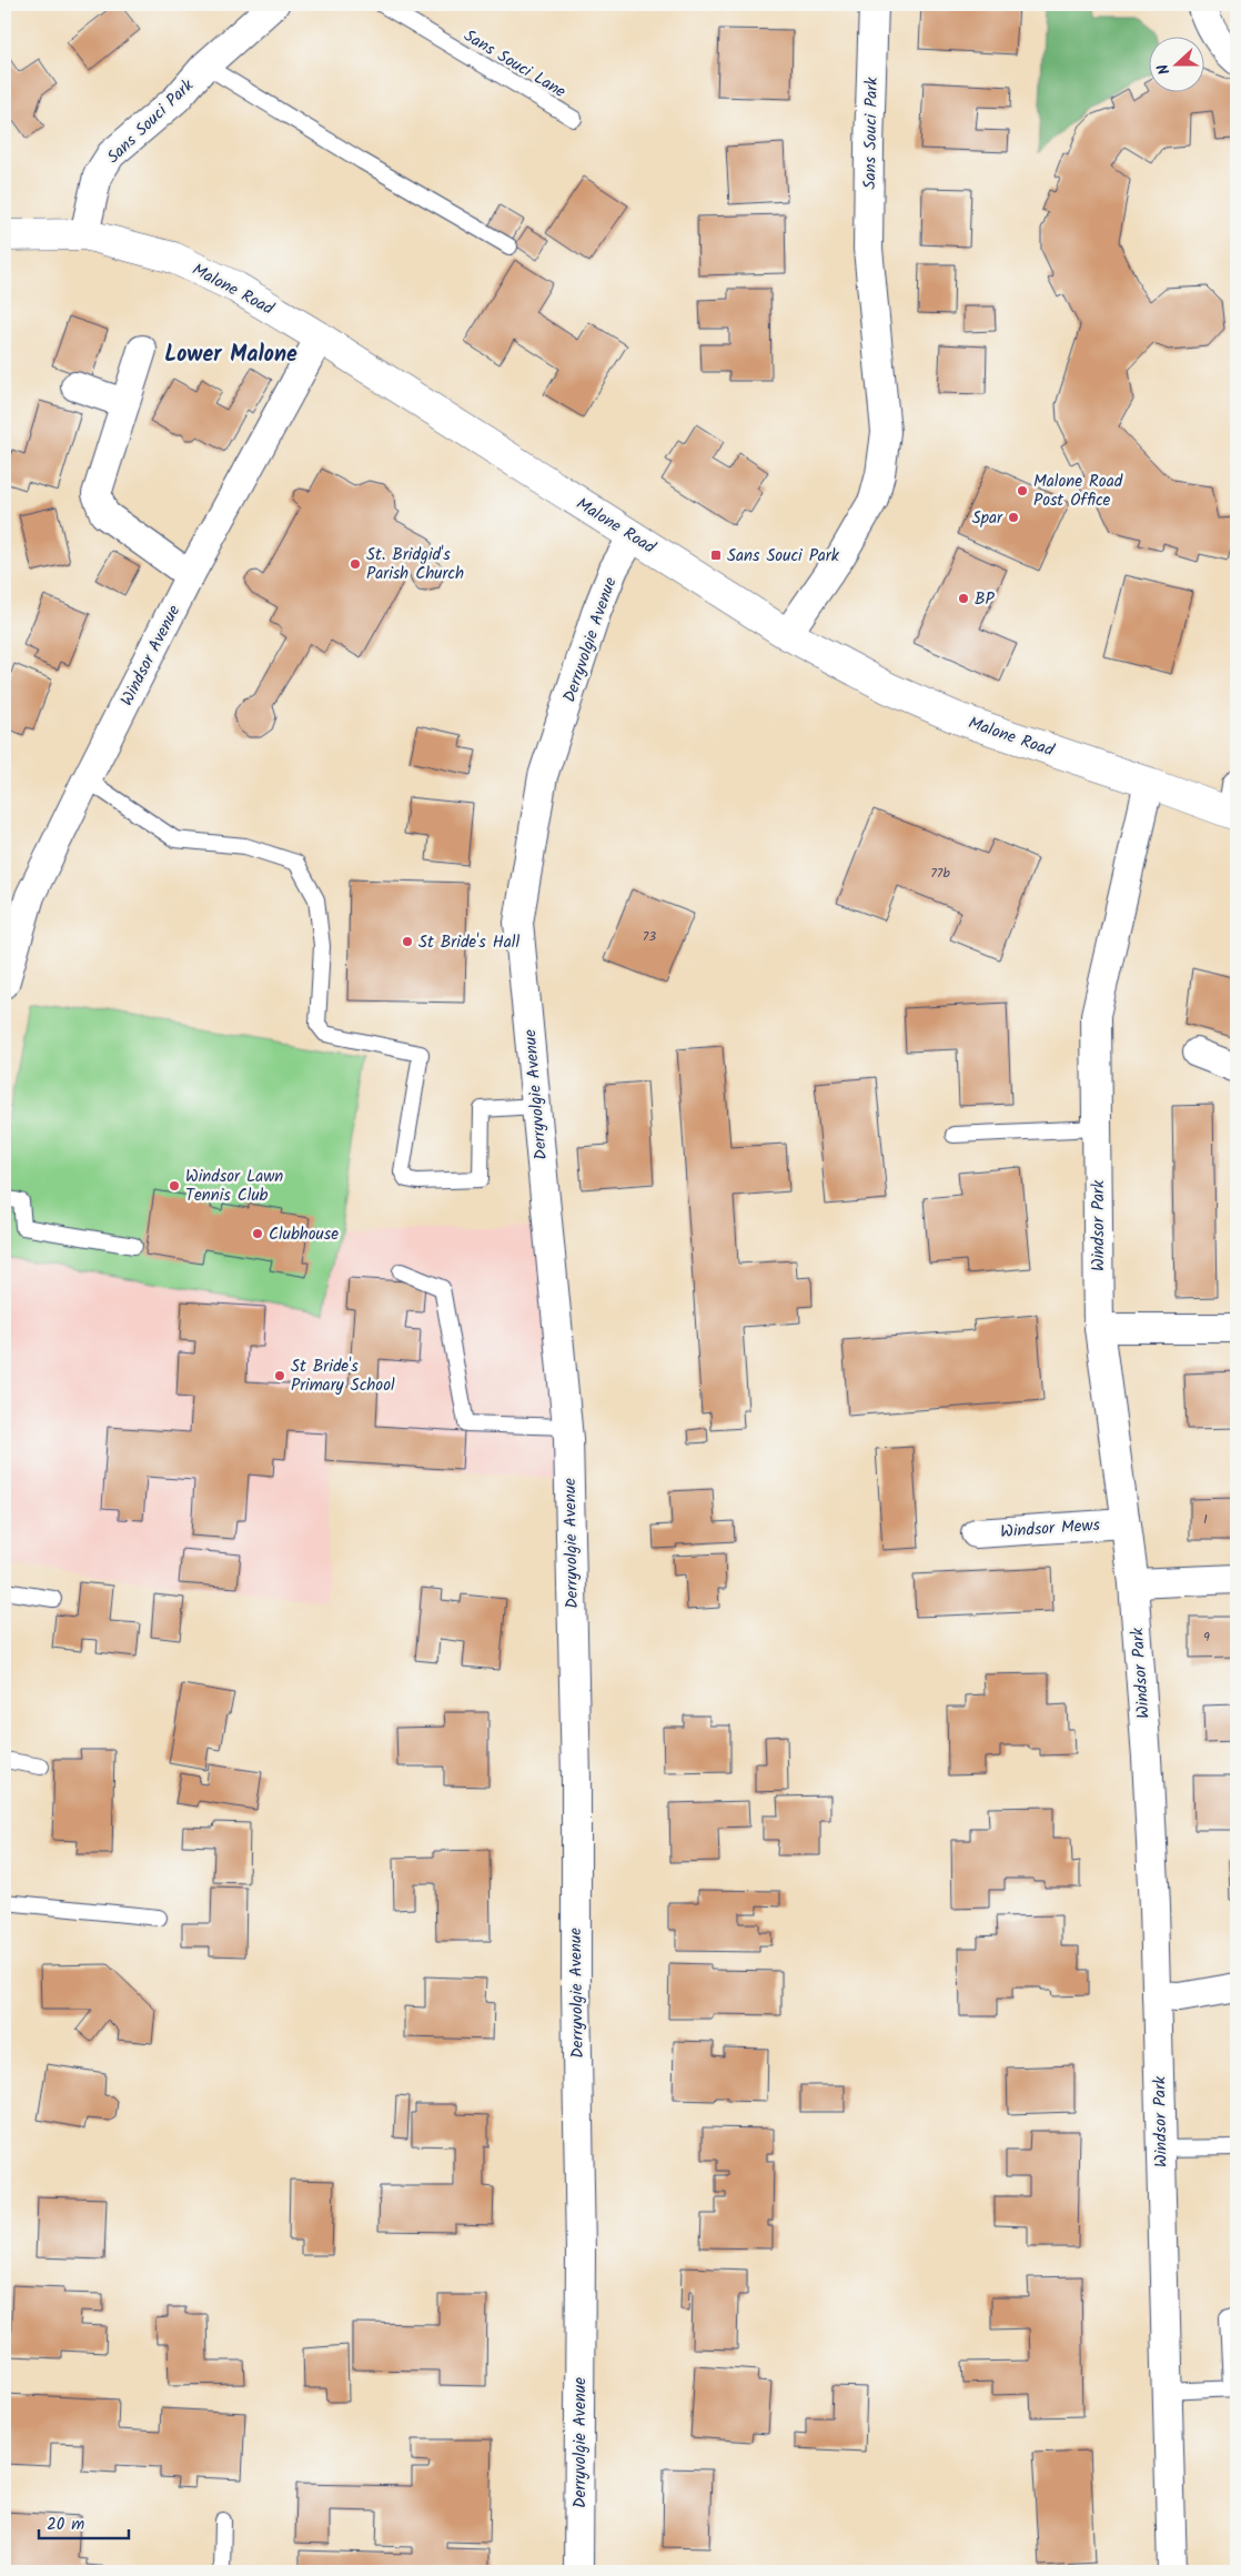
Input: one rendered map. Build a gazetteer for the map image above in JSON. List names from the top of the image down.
{
  "streets": {
    "main road": ["Malone Road"],
    "street": [
      "Sans Souci Park",
      "Derryvolgie Avenue",
      "Windsor Avenue",
      "Windsor Park",
      "Windsor Mews"
    ],
    "lane": ["Sans Souci Lane"]
  },
  "crossings": [
    ["Sans Souci Park", "Malone Road"],
    ["Malone Road", "Derryvolgie Avenue"],
    ["Malone Road", "Windsor Avenue"],
    ["Malone Road", "Windsor Park"],
    ["Windsor Park", "Windsor Mews"]
  ],
  "districts": ["Lower Malone"],
  "places": {
    "other": [
      "Malone Road Post Office",
      "Spar",
      "St. Bridgid's Parish Church",
      "BP",
      "St Bride's Hall",
      "Windsor Lawn Tennis Club",
      "Clubhouse",
      "St Bride's Primary School"
    ],
    "transit": ["Sans Souci Park"]
  },
  "house_numbers": [
    "77b",
    "73",
    "1",
    "9"
  ],
  "scale_bar": "20 m",
  "north": "left"
}
